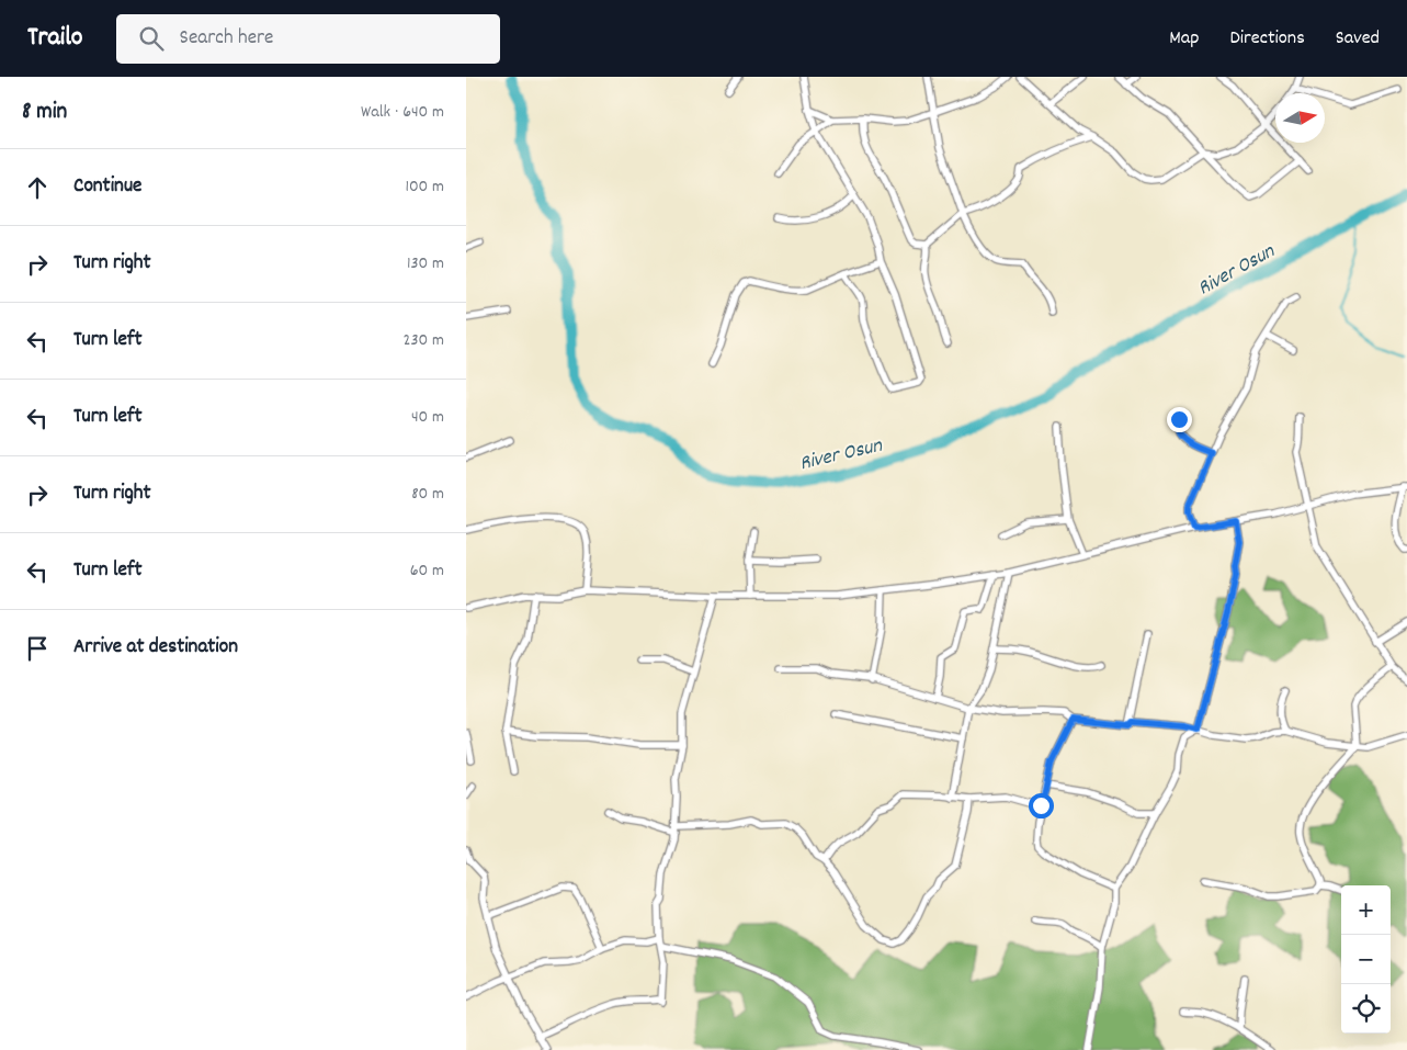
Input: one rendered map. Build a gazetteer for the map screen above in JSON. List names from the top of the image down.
{
  "water": ["River Osun"],
  "north": "right",
  "page": {
    "header": "Trailo",
    "search": "Search here",
    "nav": ["Map", "Directions", "Saved"],
    "heading": ["8 min", "Walk · 640 m"],
    "list": [
      ["Continue", "100 m"],
      ["Turn right", "130 m"],
      ["Turn left", "230 m"],
      ["Turn left", "40 m"],
      ["Turn right", "80 m"],
      ["Turn left", "60 m"],
      "Arrive at destination"
    ],
    "map_buttons": ["+", "−"]
  }
}
